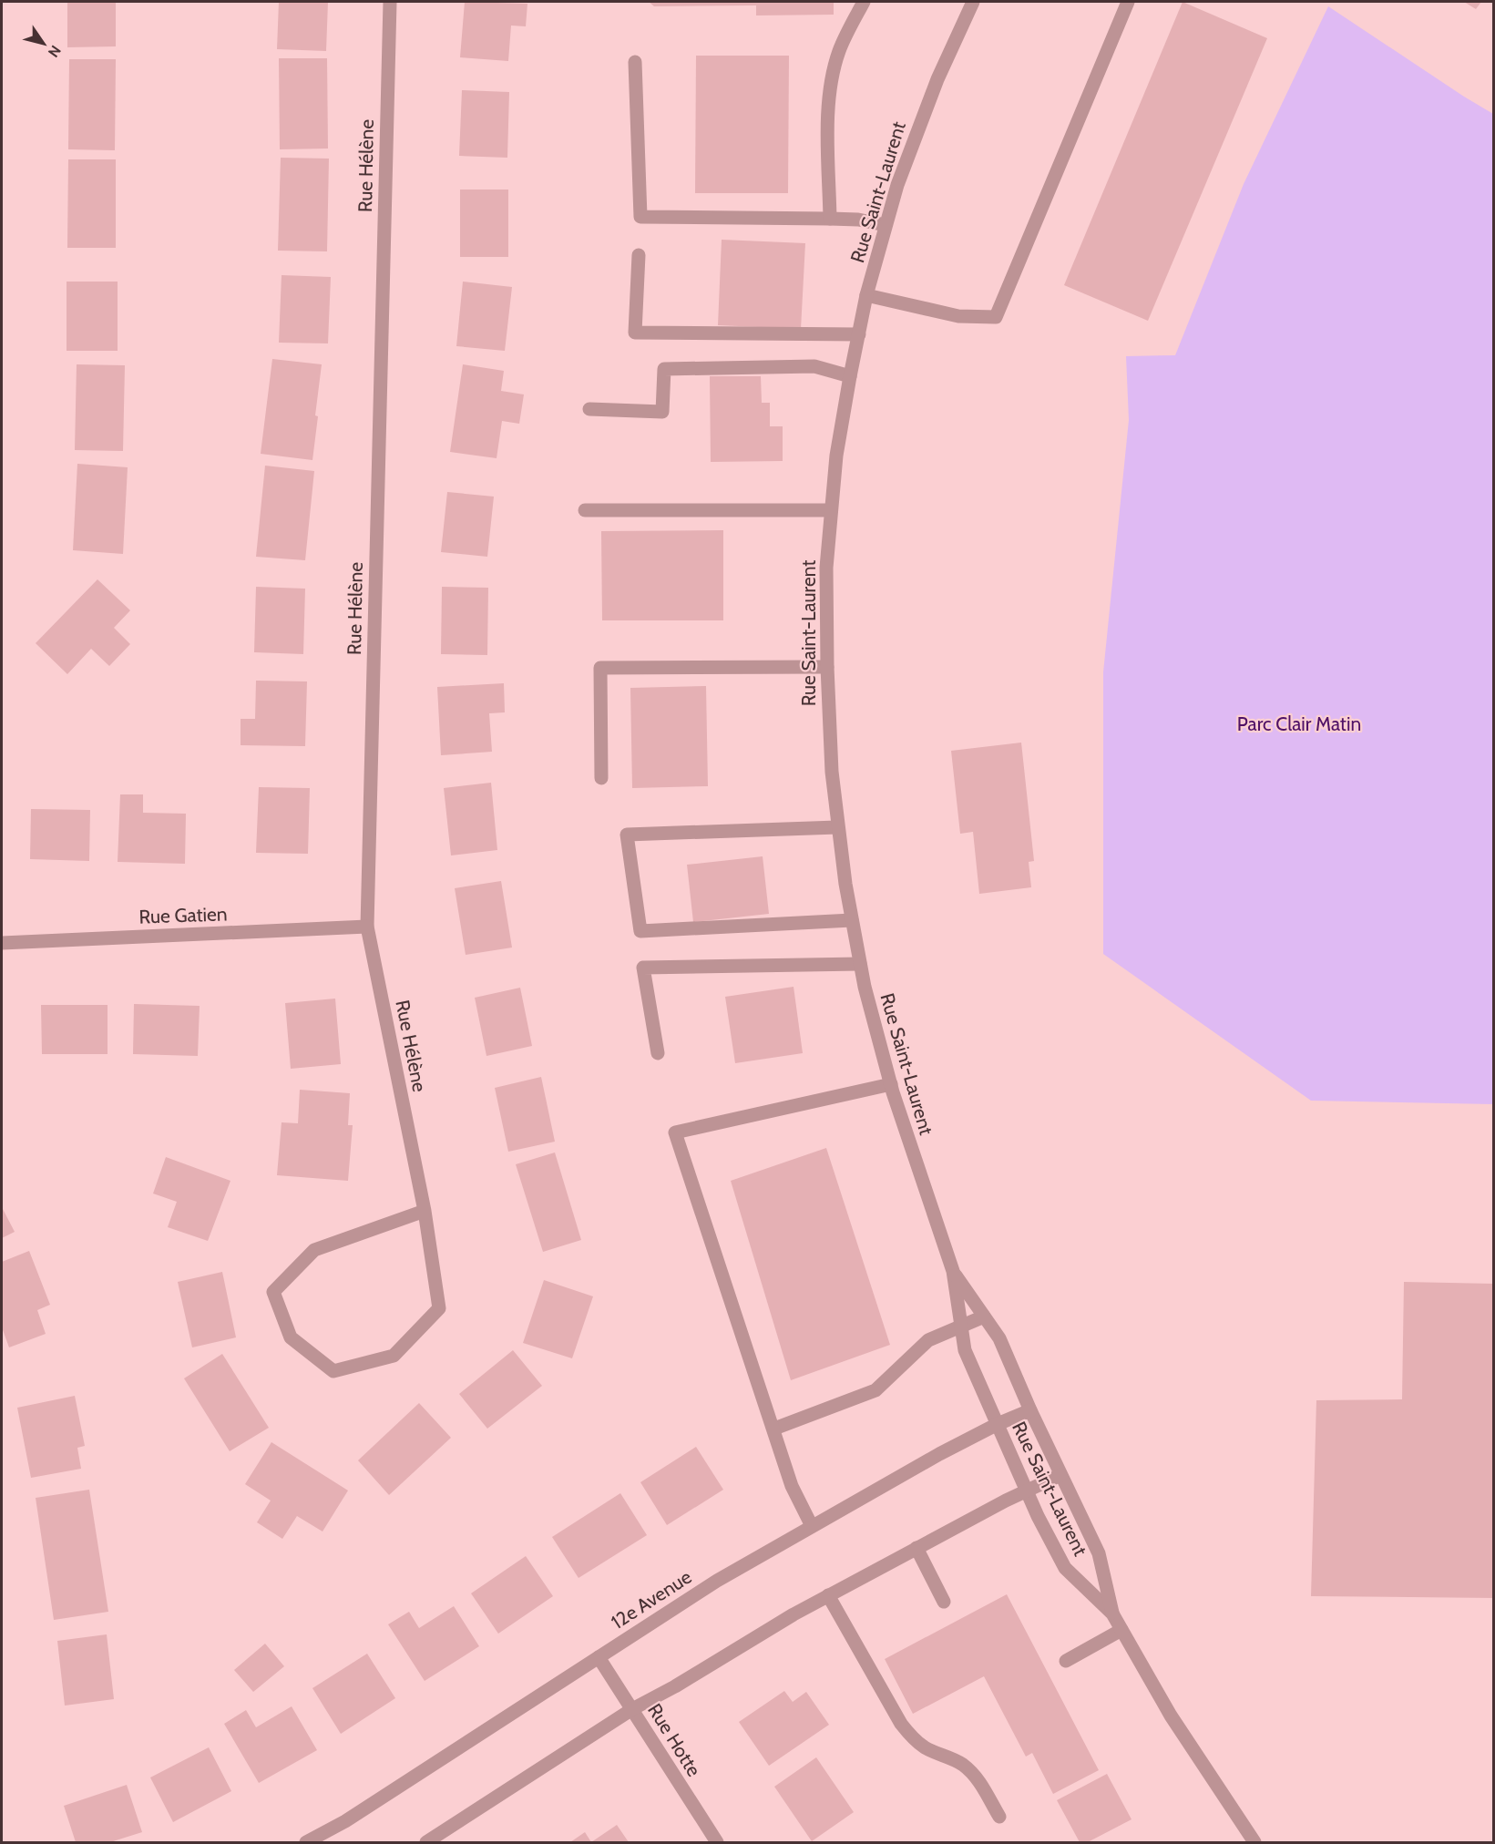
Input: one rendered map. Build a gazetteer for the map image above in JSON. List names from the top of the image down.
{
  "streets": {
    "street": [
      "Rue Hélène",
      "Rue Saint-Laurent",
      "Rue Gatien",
      "12e Avenue",
      "Rue Hotte"
    ]
  },
  "crossings": [
    ["Rue Hélène", "Rue Gatien"],
    ["Rue Saint-Laurent", "12e Avenue"],
    ["12e Avenue", "Rue Hotte"]
  ],
  "parks": ["Parc Clair Matin"],
  "north": "bottom right"
}
